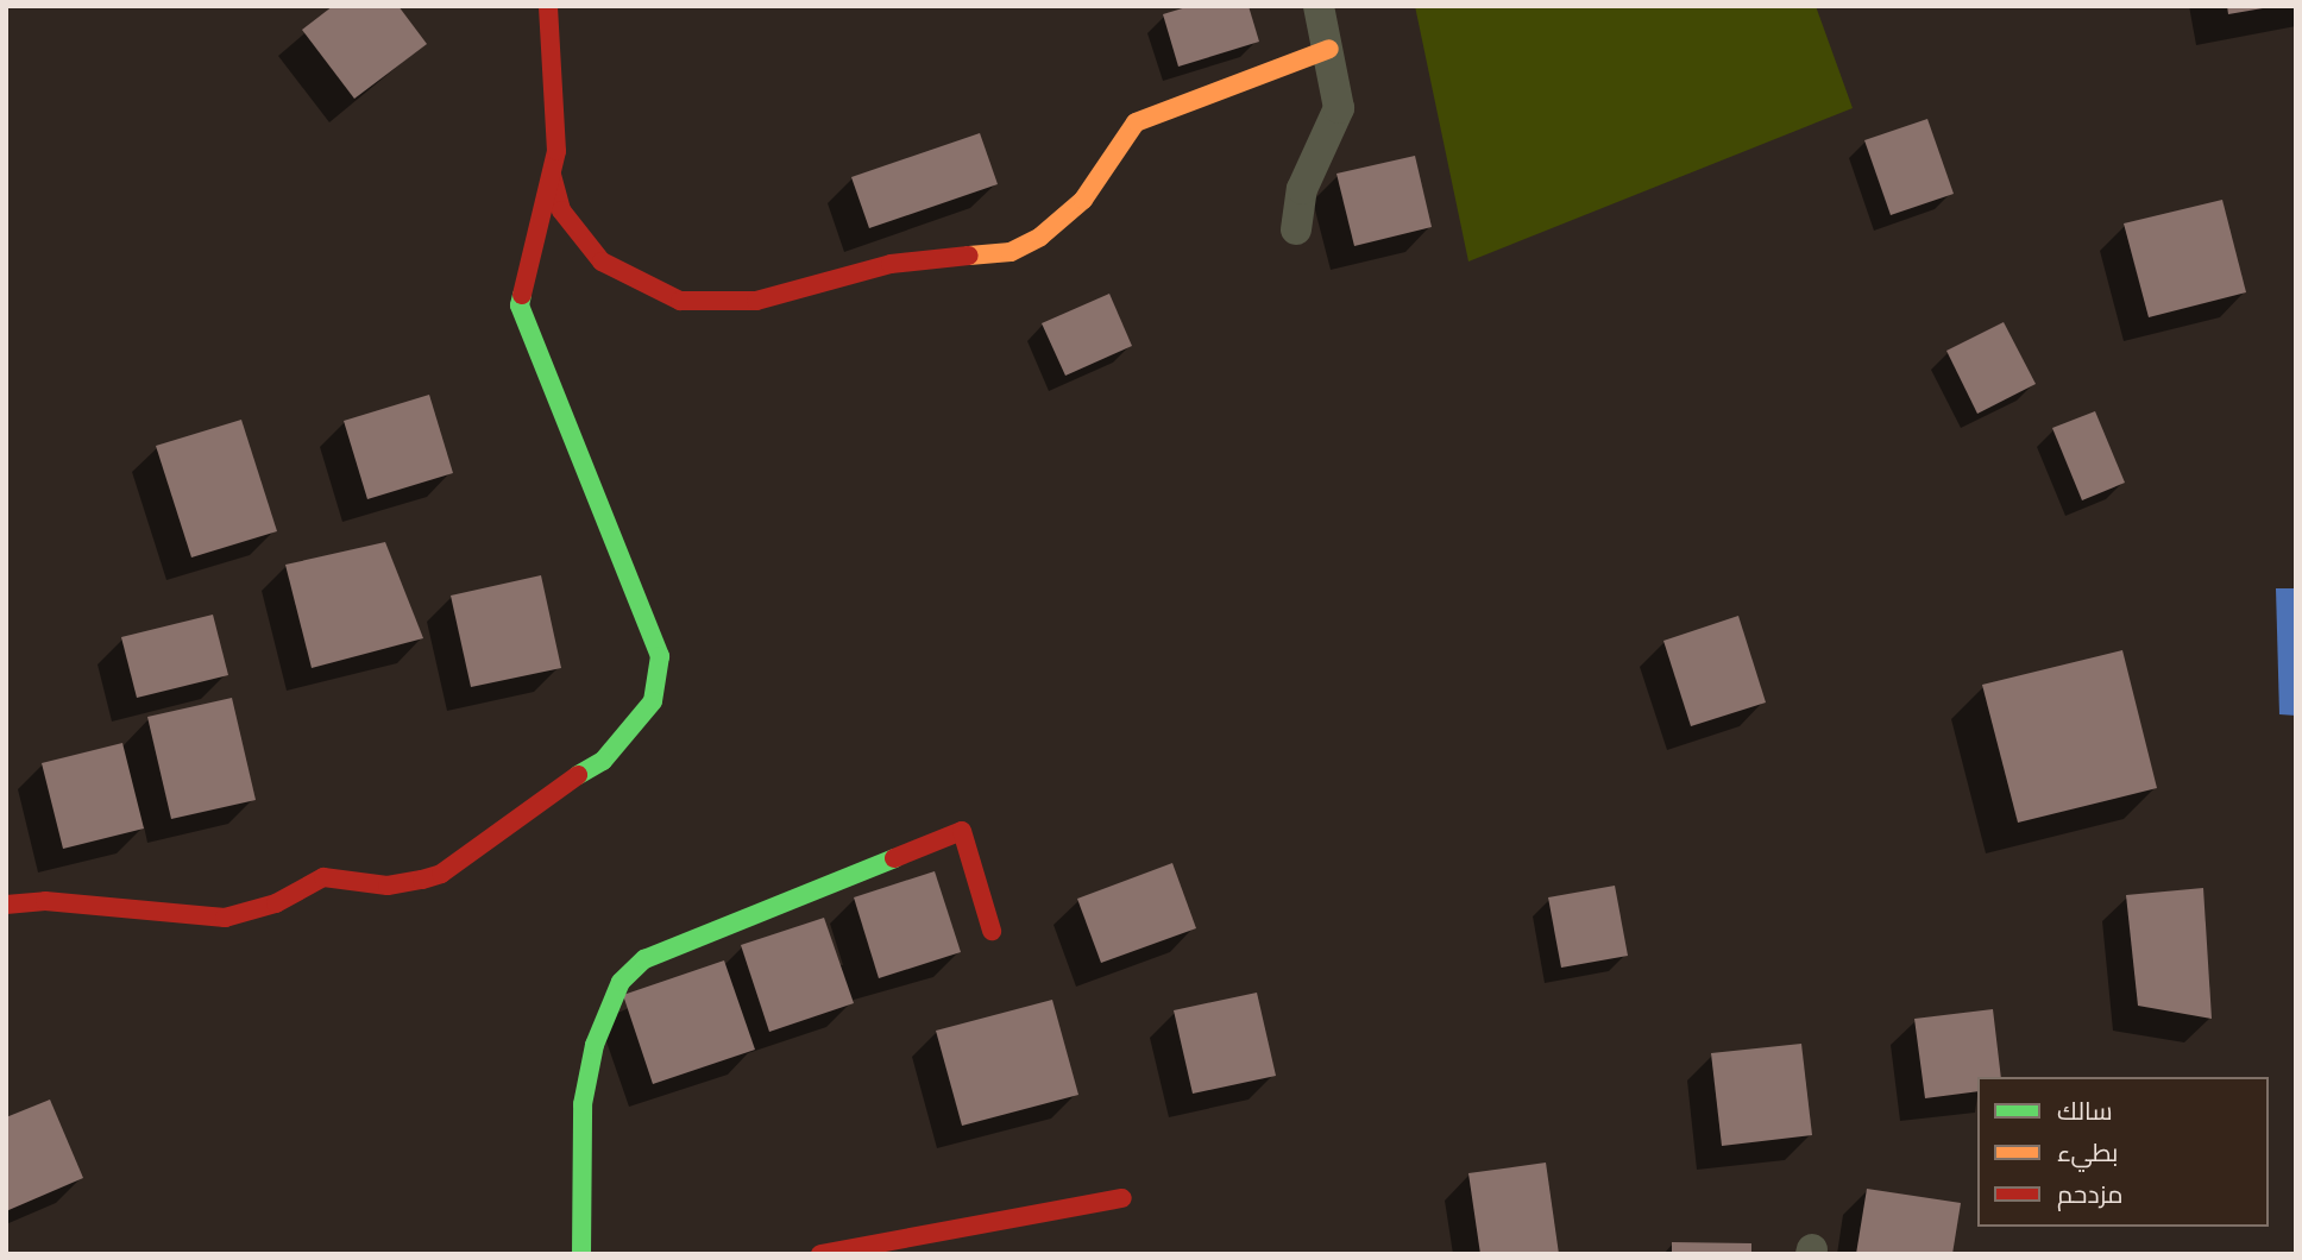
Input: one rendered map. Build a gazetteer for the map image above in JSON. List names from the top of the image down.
{
  "legend": ["سالك", "بطيء", "مزدحم"]
}
